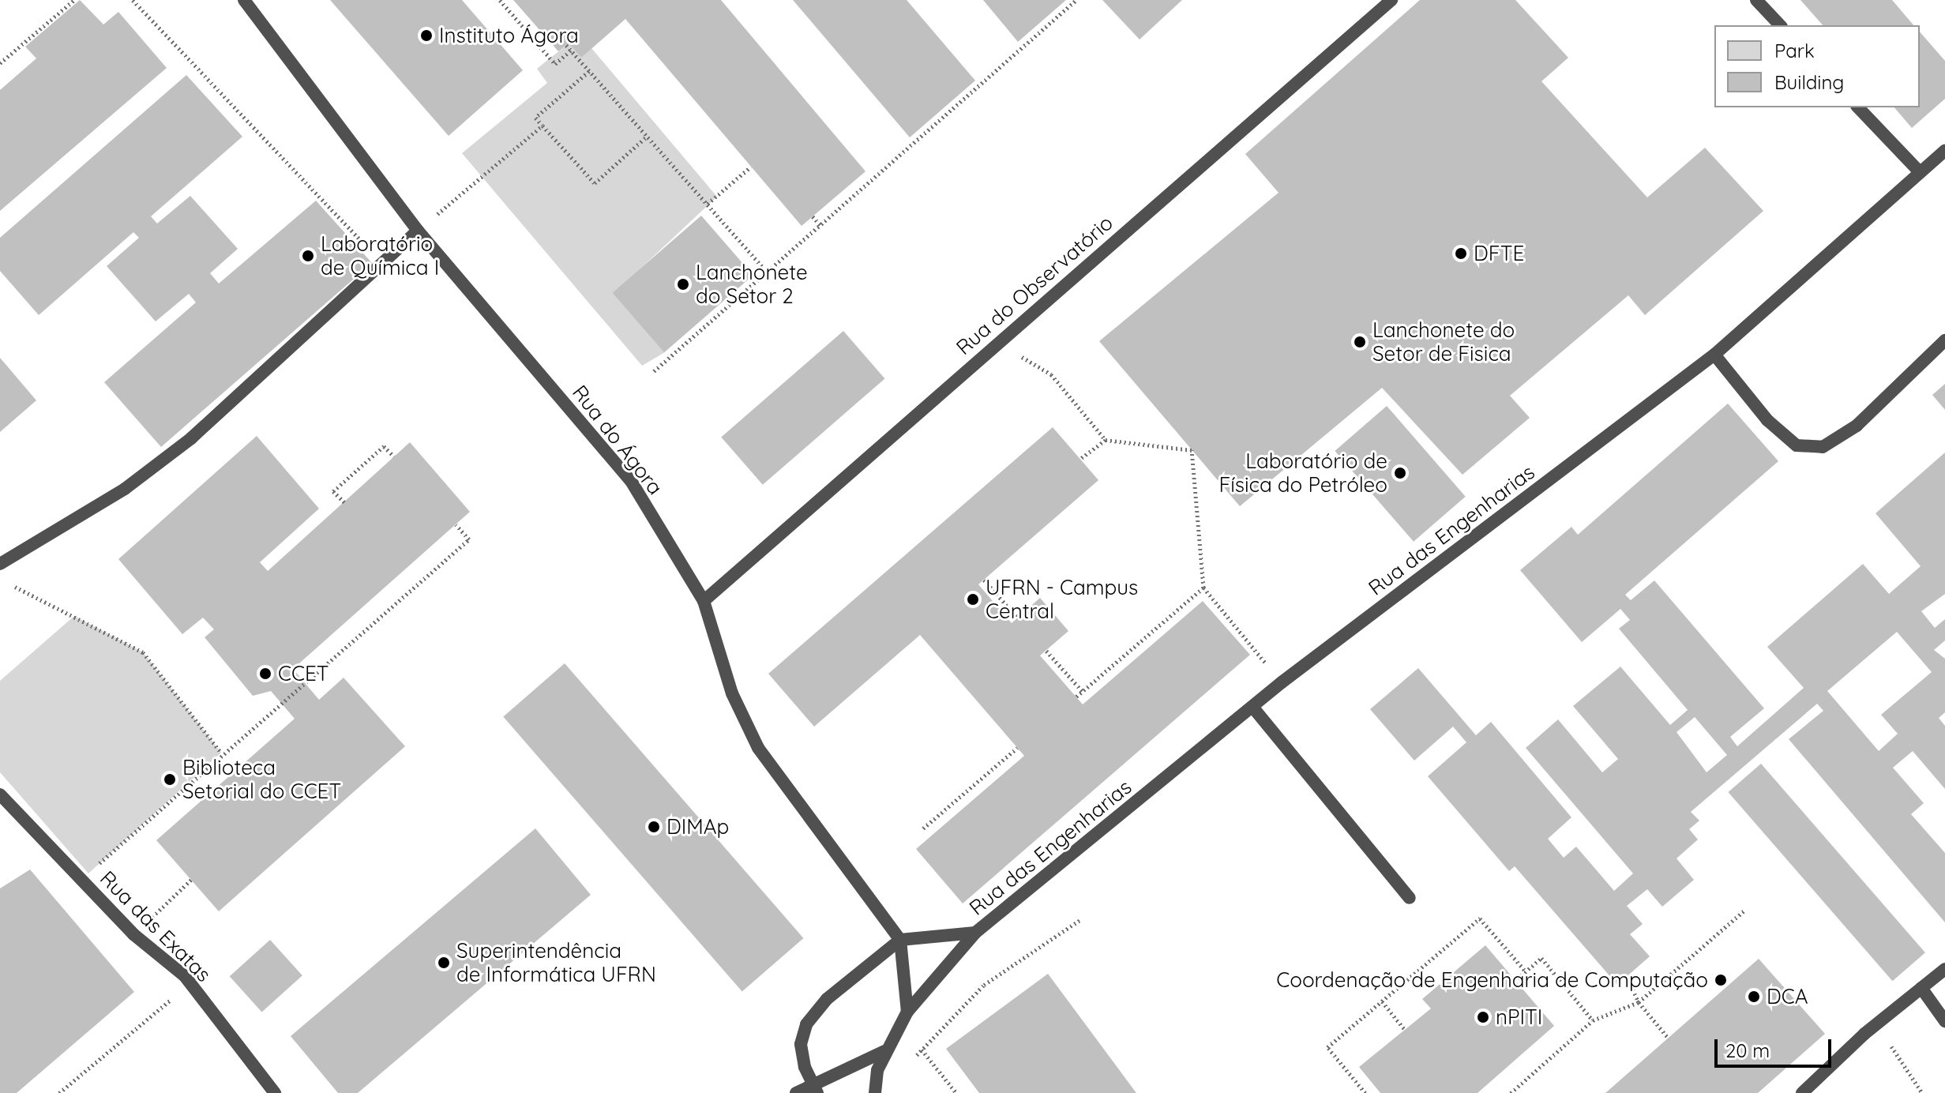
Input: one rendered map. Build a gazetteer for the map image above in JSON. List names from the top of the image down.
{
  "streets": {
    "lane": [
      "Rua do Observatório",
      "Rua do Ágora",
      "Rua das Engenharias",
      "Rua das Exatas"
    ]
  },
  "crossings": [
    ["Rua do Observatório", "Rua do Ágora"],
    ["Rua do Ágora", "Rua das Engenharias"]
  ],
  "places": [
    "Instituto Ágora",
    "DFTE",
    "Laboratório de Química I",
    "Lanchonete do Setor 2",
    "Lanchonete do Setor de Fisica",
    "Laboratório de Física do Petróleo",
    "UFRN - Campus Central",
    "CCET",
    "Biblioteca Setorial do CCET",
    "DIMAp",
    "Superintendência de Informática UFRN",
    "Coordenação de Engenharia de Computação",
    "DCA",
    "nPITI"
  ],
  "legend": ["Park", "Building"],
  "scale_bar": "20 m"
}
